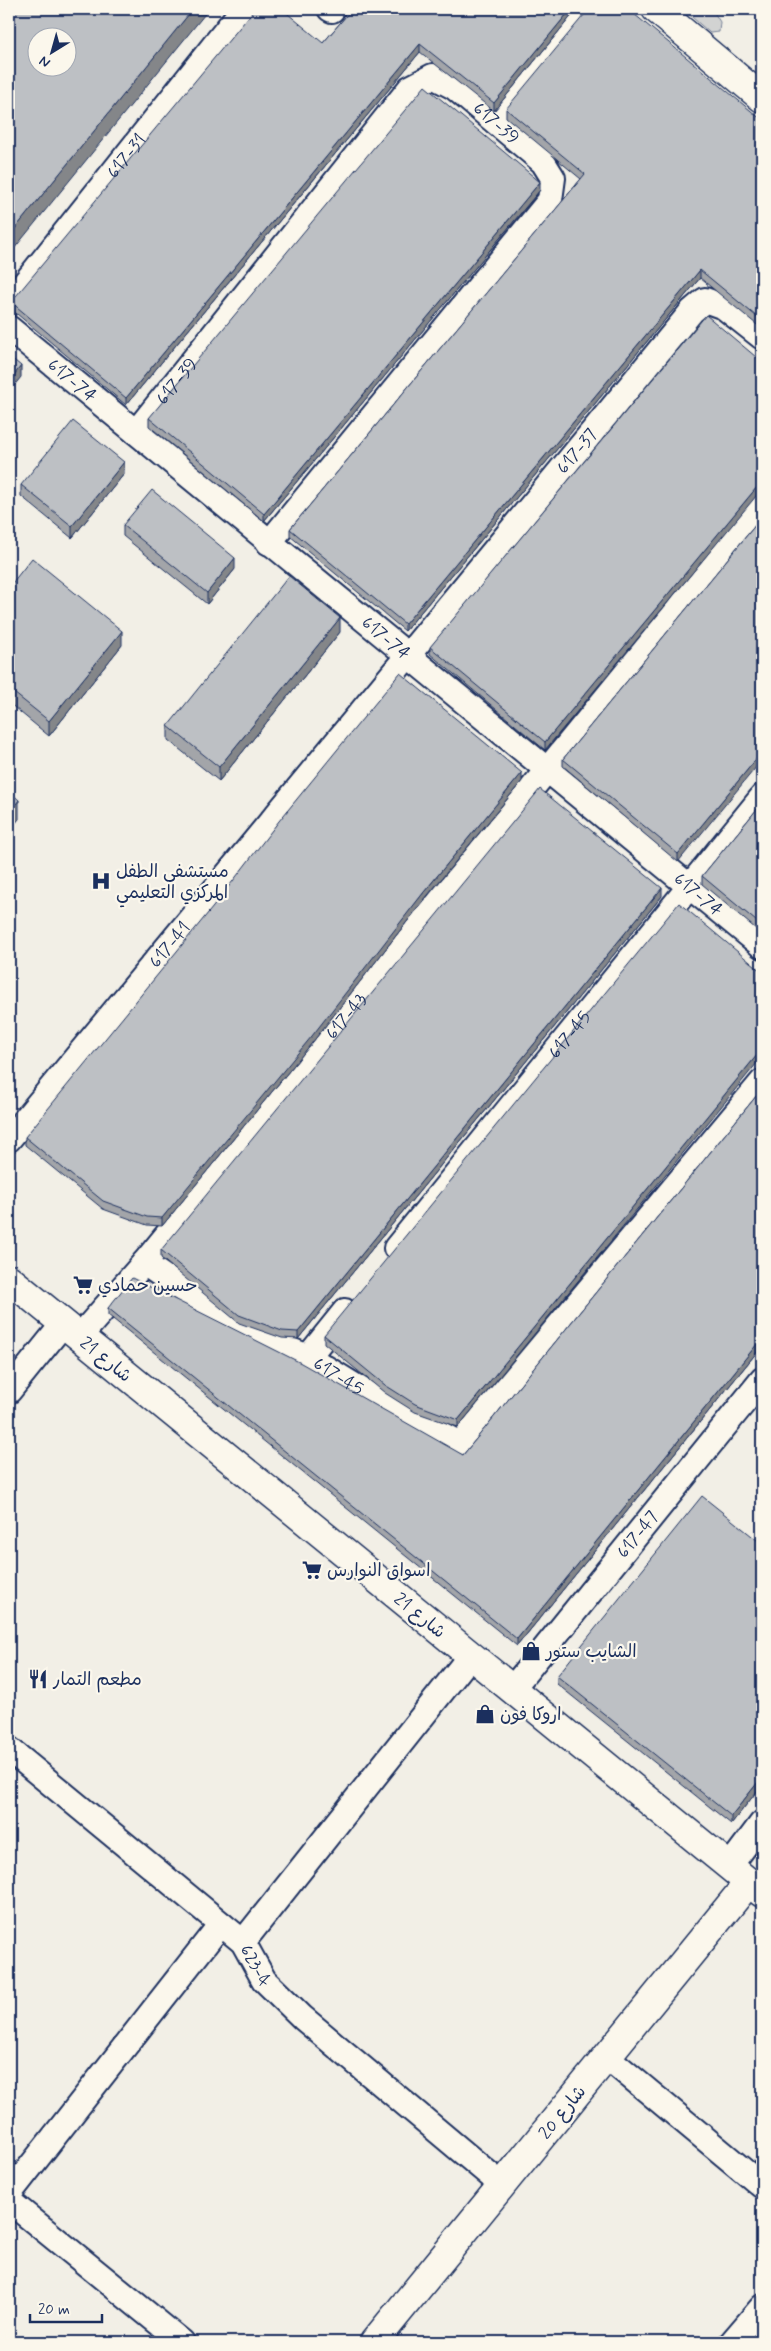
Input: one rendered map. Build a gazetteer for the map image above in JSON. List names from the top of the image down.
{
  "streets": {
    "street": [
      "617-39",
      "617-31",
      "617-74",
      "617-37",
      "617-41",
      "617-43",
      "617-45",
      "شارع 21",
      "617-47",
      "623-4",
      "شارع 20"
    ]
  },
  "crossings": [
    ["617-39", "617-74"],
    ["617-74", "617-37"],
    ["617-74", "617-41"],
    ["617-74", "617-43"],
    ["617-74", "617-45"],
    ["617-37", "617-41"],
    ["617-43", "شارع 21"],
    ["شارع 21", "617-47"],
    ["شارع 21", "شارع 20"],
    ["623-4", "شارع 20"]
  ],
  "places": {
    "hospital": ["مستشفى الطفل المركزي التعليمي"],
    "supermarket": ["حسين حمادي", "اسواق النوارس"],
    "shop": ["الشايب ستور", "اروكا فون"],
    "restaurant": ["مطعم التمار"]
  },
  "scale_bar": "20 m",
  "north": "bottom left"
}
